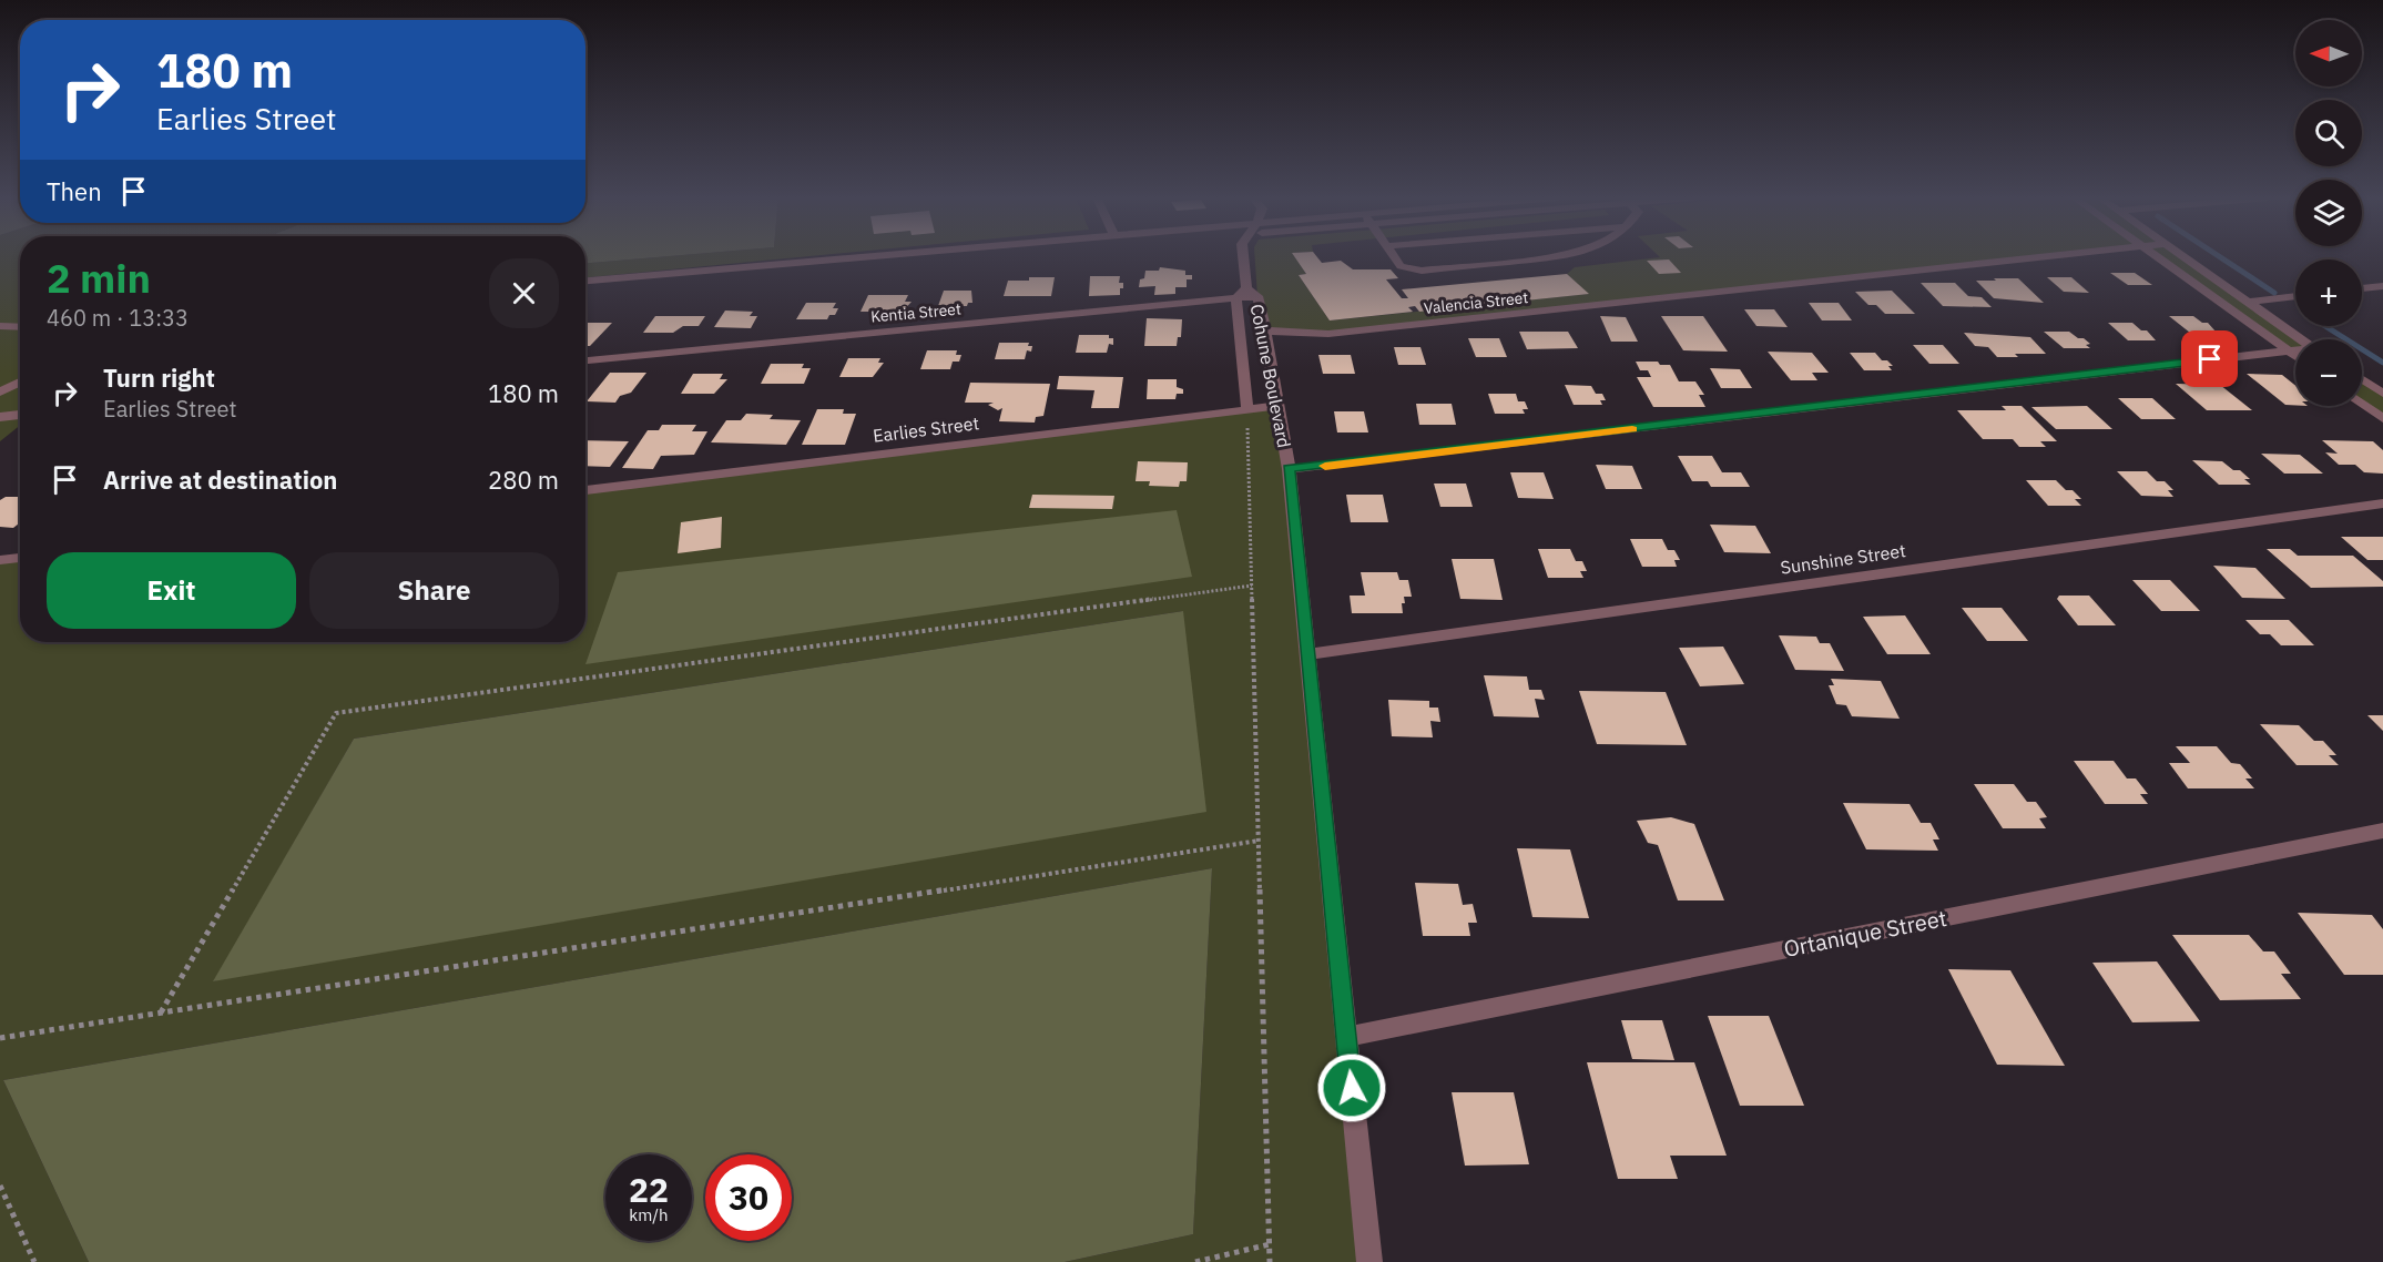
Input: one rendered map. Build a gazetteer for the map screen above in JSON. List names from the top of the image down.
{
  "streets": {
    "street": [
      "Valencia Street",
      "Kentia Street",
      "Cohune Boulevard",
      "Earlies Street",
      "Sunshine Street",
      "Ortanique Street"
    ]
  },
  "crossings": [
    ["Valencia Street", "Cohune Boulevard"],
    ["Kentia Street", "Cohune Boulevard"],
    ["Cohune Boulevard", "Earlies Street"],
    ["Cohune Boulevard", "Sunshine Street"],
    ["Cohune Boulevard", "Ortanique Street"]
  ],
  "north": "left",
  "page": {
    "map_buttons": ["+", "−"],
    "turn": ["180 m", "Earlies Street"],
    "then": "Then",
    "heading": ["2 min", "460 m · 13:33"],
    "list": [
      {
        "name": "Turn right",
        "note": "Earlies Street",
        "value": "180 m"
      },
      {
        "name": "Arrive at destination",
        "value": "280 m"
      }
    ],
    "buttons": ["Exit", "Share"],
    "speed": "22 km/h",
    "limit": "30"
  }
}
